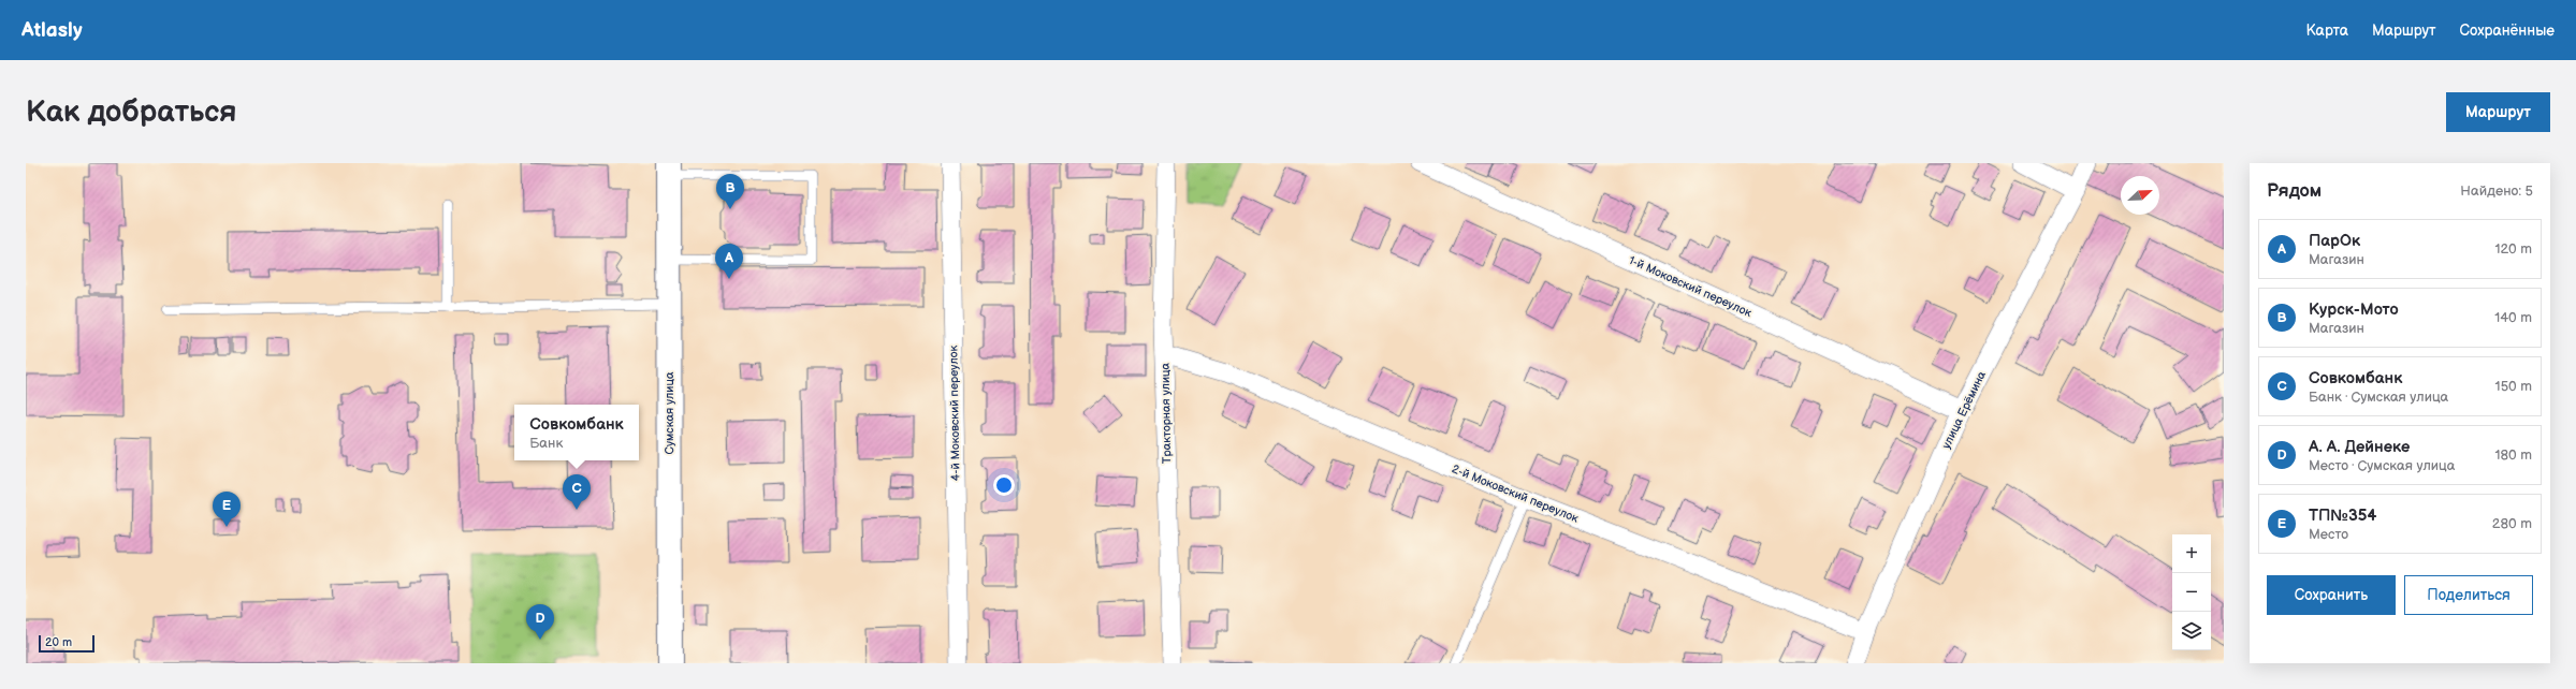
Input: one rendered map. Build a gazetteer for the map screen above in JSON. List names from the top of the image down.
{
  "streets": {
    "main road": ["Сумская улица"],
    "street": [
      "1-й Моковский переулок",
      "улица Ерёмина",
      "4-й Моковский переулок",
      "Тракторная улица",
      "2-й Моковский переулок"
    ]
  },
  "crossings": [
    ["1-й Моковский переулок", "улица Ерёмина"],
    ["улица Ерёмина", "2-й Моковский переулок"],
    ["Тракторная улица", "2-й Моковский переулок"]
  ],
  "scale_bar": "20 m",
  "north": "top right",
  "page": {
    "header": "Atlasly",
    "nav": ["Карта", "Маршрут", "Сохранённые"],
    "buttons": [
      "Маршрут",
      ["Сохранить", "Поделиться"]
    ],
    "title": "Как добраться",
    "heading": ["Рядом", "Найдено: 5"],
    "pins": [
      "B",
      "A",
      "C",
      "E",
      "D"
    ],
    "list": [
      {
        "mark": "A",
        "name": "ПарОк",
        "note": "Магазин",
        "value": "120 m"
      },
      {
        "mark": "B",
        "name": "Курск-Мото",
        "note": "Магазин",
        "value": "140 m"
      },
      {
        "mark": "C",
        "name": "Совкомбанк",
        "note": "Банк · Сумская улица",
        "value": "150 m"
      },
      {
        "mark": "D",
        "name": "А. А. Дейнеке",
        "note": "Место · Сумская улица",
        "value": "180 m"
      },
      {
        "mark": "E",
        "name": "ТП№354",
        "note": "Место",
        "value": "280 m"
      }
    ],
    "popup": ["Совкомбанк", "Банк"],
    "map_buttons": ["+", "−"],
    "scale": "20 m"
  }
}
